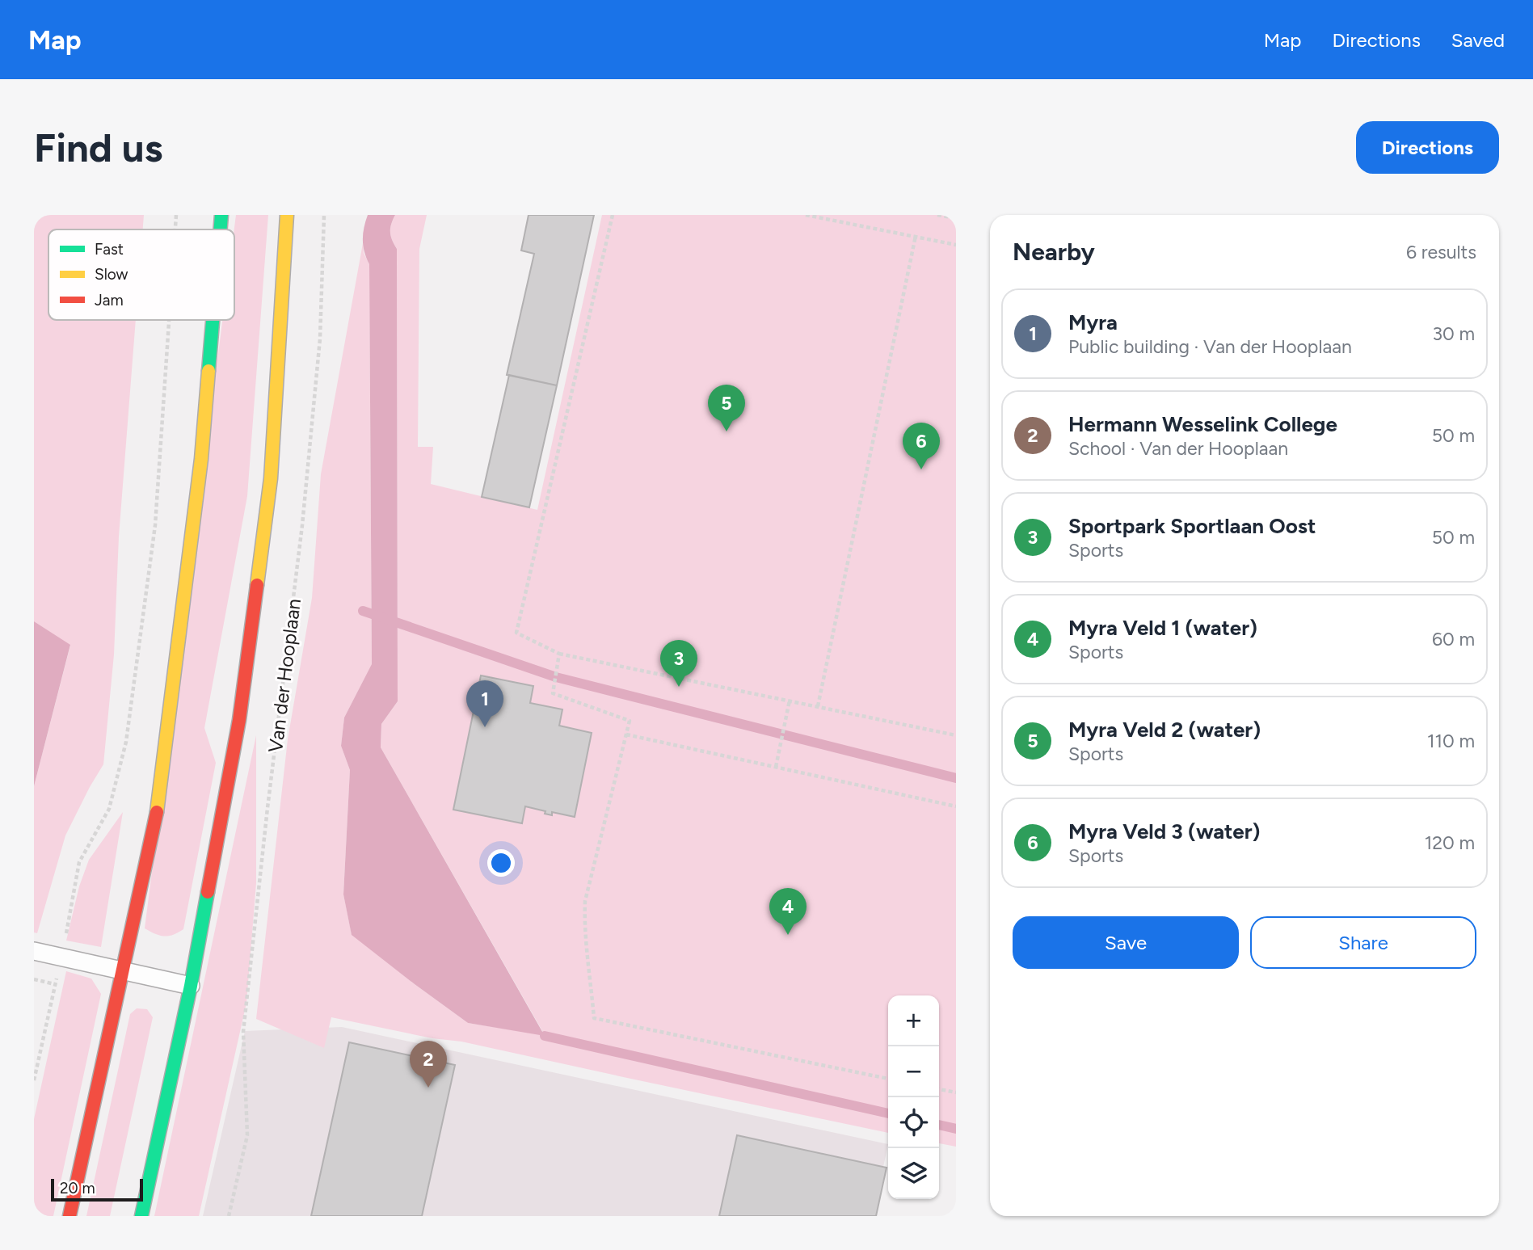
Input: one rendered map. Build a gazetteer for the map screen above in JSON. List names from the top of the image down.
{
  "streets": {
    "street": ["Van der Hooplaan"]
  },
  "legend": ["Fast", "Slow", "Jam"],
  "scale_bar": "20 m",
  "page": {
    "header": "Map",
    "nav": ["Map", "Directions", "Saved"],
    "buttons": [
      "Directions",
      ["Save", "Share"]
    ],
    "title": "Find us",
    "heading": ["Nearby", "6 results"],
    "list": [
      {
        "mark": "1",
        "name": "Myra",
        "note": "Public building · Van der Hooplaan",
        "value": "30 m"
      },
      {
        "mark": "2",
        "name": "Hermann Wesselink College",
        "note": "School · Van der Hooplaan",
        "value": "50 m"
      },
      {
        "mark": "3",
        "name": "Sportpark Sportlaan Oost",
        "note": "Sports",
        "value": "50 m"
      },
      {
        "mark": "4",
        "name": "Myra Veld 1 (water)",
        "note": "Sports",
        "value": "60 m"
      },
      {
        "mark": "5",
        "name": "Myra Veld 2 (water)",
        "note": "Sports",
        "value": "110 m"
      },
      {
        "mark": "6",
        "name": "Myra Veld 3 (water)",
        "note": "Sports",
        "value": "120 m"
      }
    ],
    "pins": [
      "5",
      "6",
      "3",
      "1",
      "4",
      "2"
    ],
    "map_buttons": ["+", "−"],
    "scale": "20 m"
  }
}
